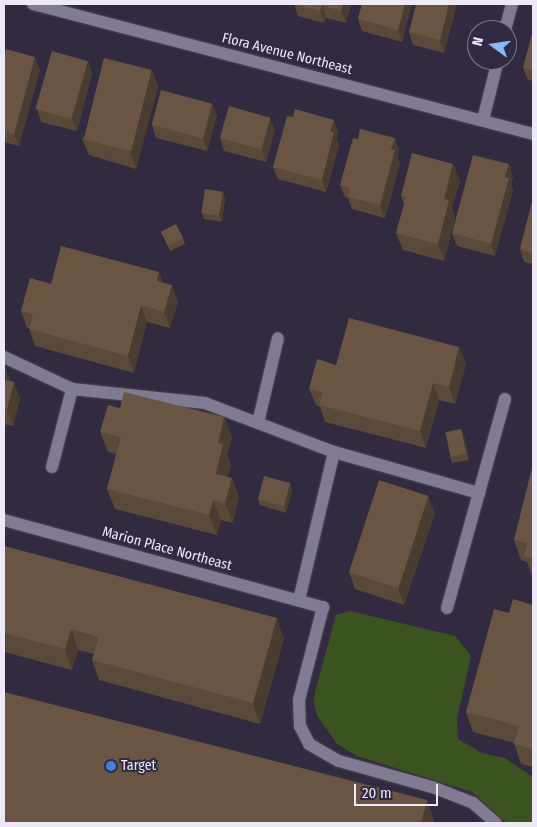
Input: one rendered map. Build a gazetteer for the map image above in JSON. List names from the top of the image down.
{
  "streets": {
    "street": ["Flora Avenue Northeast", "Marion Place Northeast"]
  },
  "places": ["Target"],
  "scale_bar": "20 m",
  "north": "left"
}
